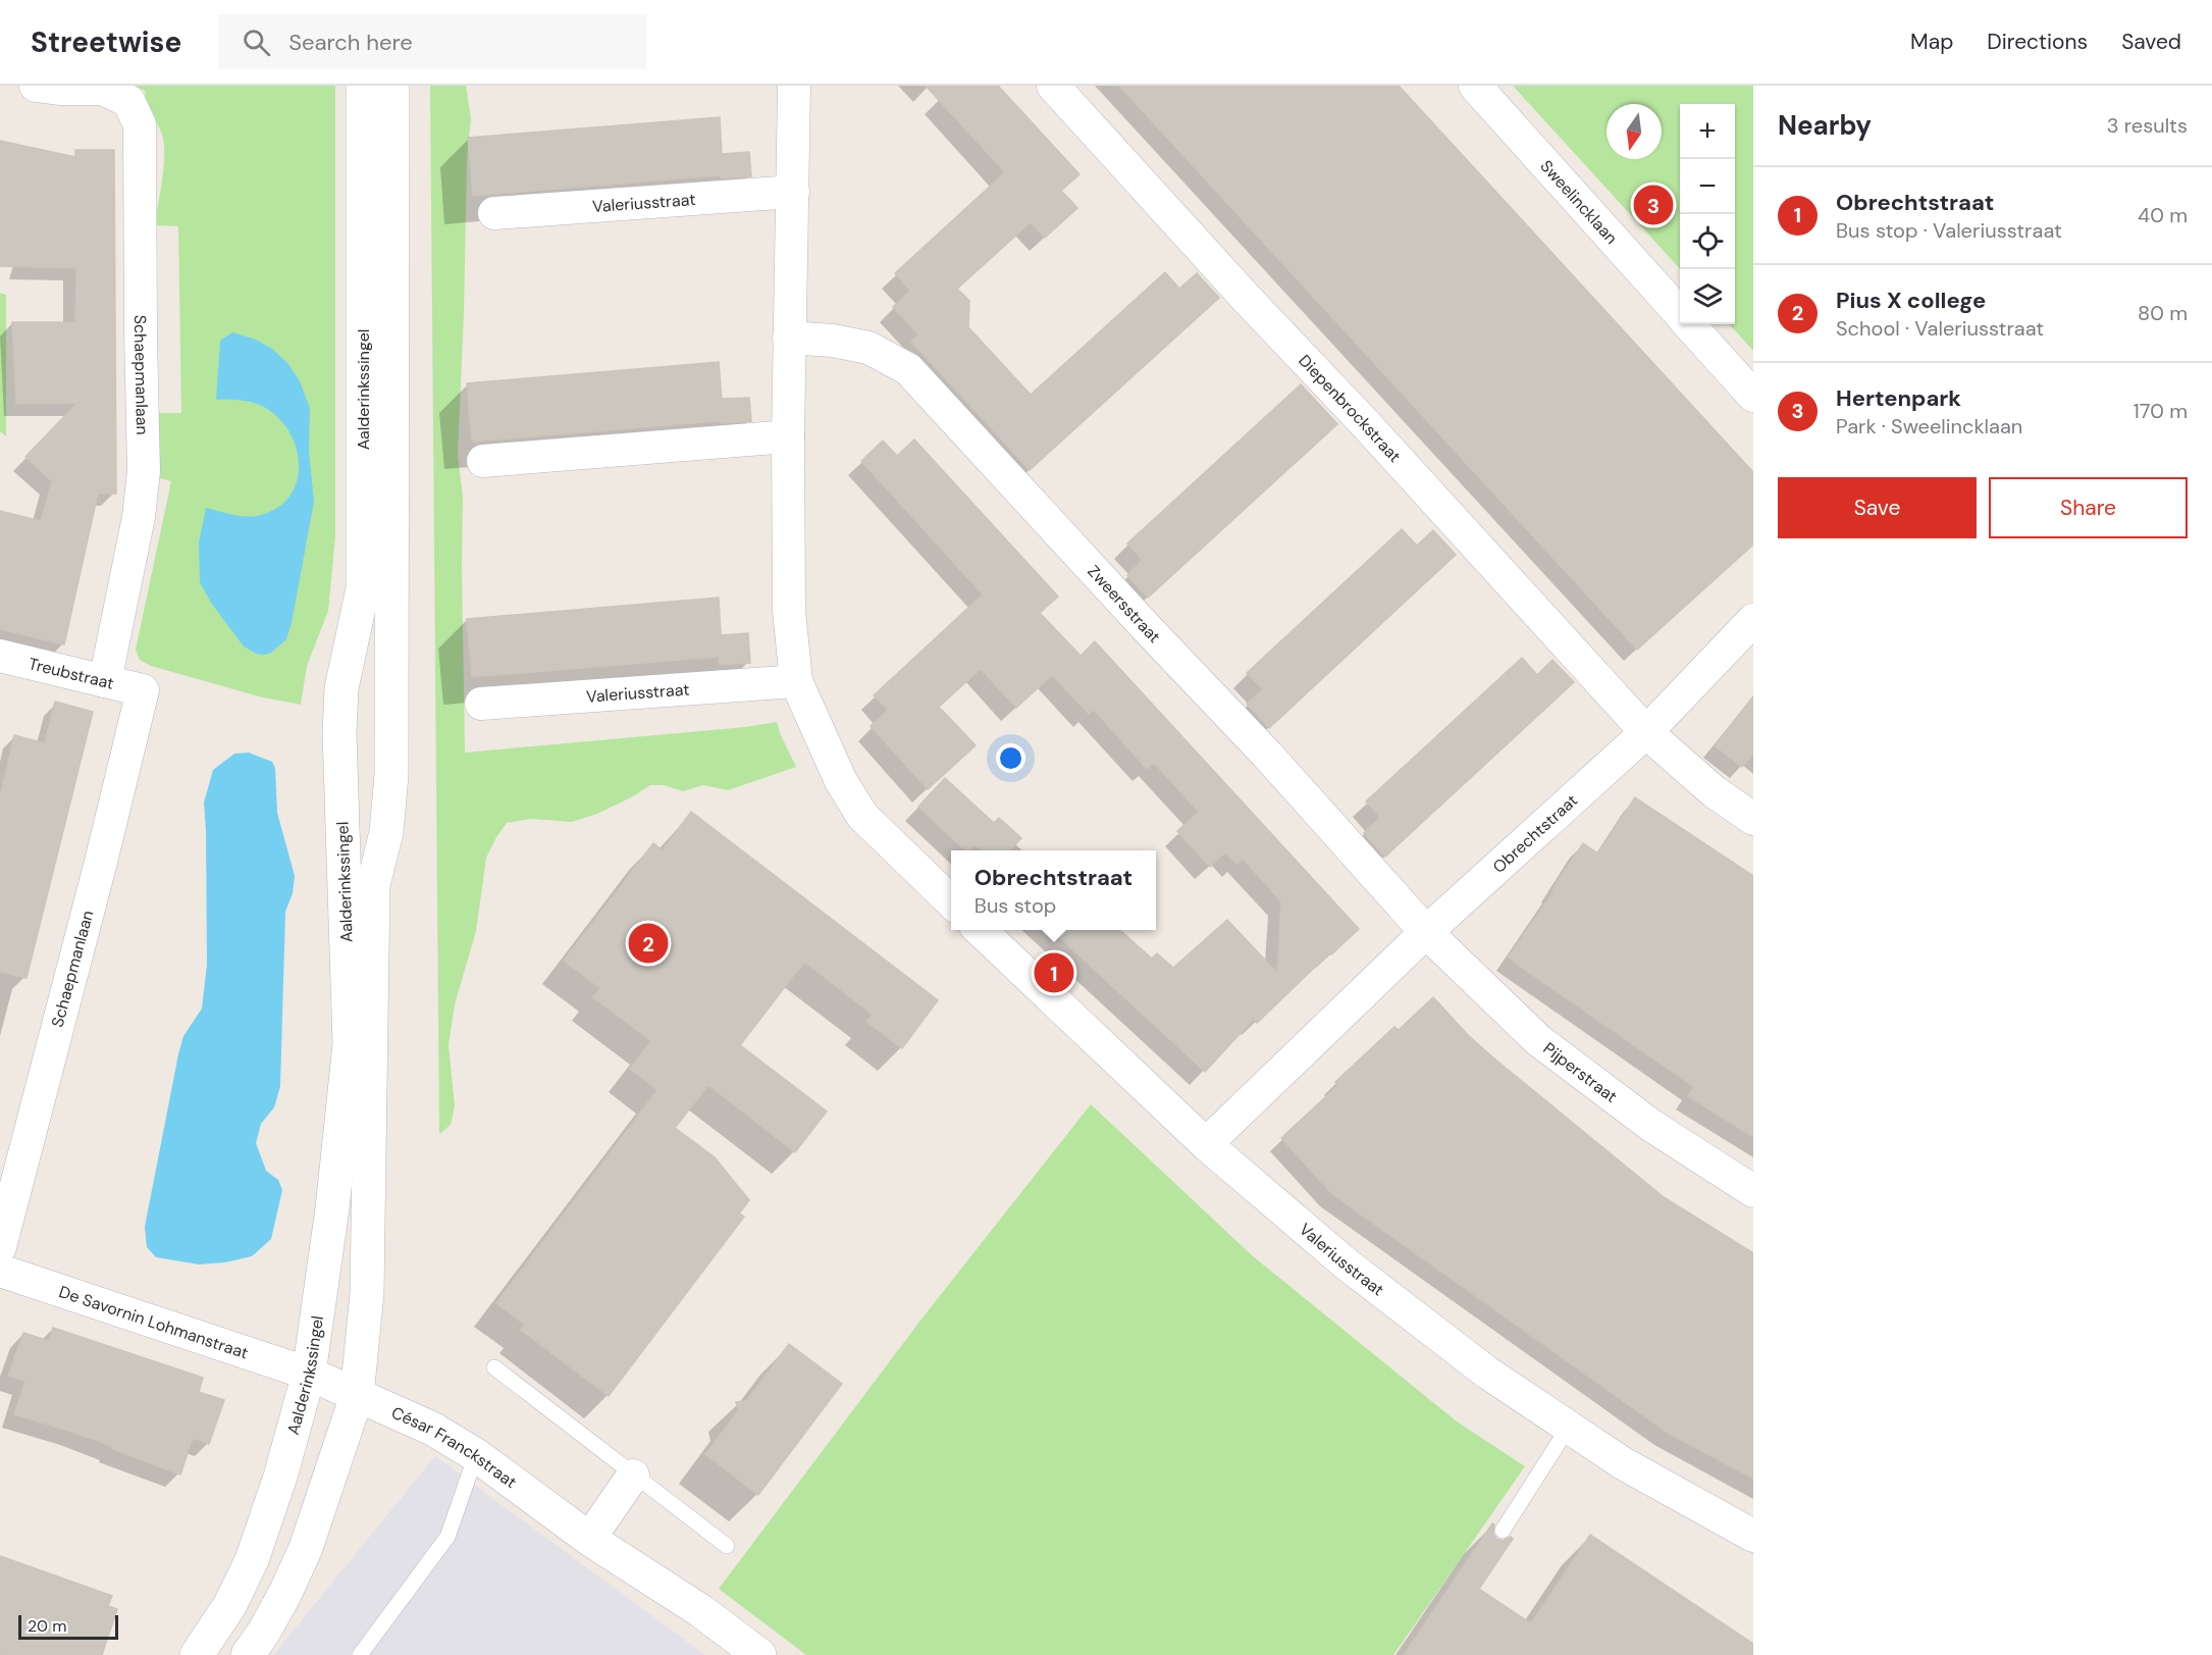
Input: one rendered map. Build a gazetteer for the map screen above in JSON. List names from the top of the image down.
{
  "streets": {
    "main road": ["Aalderinkssingel", "César Franckstraat"],
    "street": [
      "Valeriusstraat",
      "Sweelincklaan",
      "Schaepmanlaan",
      "Diepenbrockstraat",
      "Zweersstraat",
      "Treubstraat",
      "Obrechtstraat",
      "Pijperstraat",
      "De Savornin Lohmanstraat"
    ]
  },
  "crossings": [
    ["Valeriusstraat", "Obrechtstraat"],
    ["Schaepmanlaan", "Treubstraat"],
    ["Aalderinkssingel", "De Savornin Lohmanstraat"],
    ["Aalderinkssingel", "César Franckstraat"],
    ["Diepenbrockstraat", "Obrechtstraat"],
    ["Zweersstraat", "Obrechtstraat"],
    ["Zweersstraat", "Pijperstraat"],
    ["Obrechtstraat", "Pijperstraat"],
    ["De Savornin Lohmanstraat", "César Franckstraat"]
  ],
  "scale_bar": "20 m",
  "north": "bottom",
  "page": {
    "header": "Streetwise",
    "search": "Search here",
    "nav": ["Map", "Directions", "Saved"],
    "heading": ["Nearby", "3 results"],
    "map_buttons": ["+", "−"],
    "list": [
      {
        "mark": "1",
        "name": "Obrechtstraat",
        "note": "Bus stop · Valeriusstraat",
        "value": "40 m"
      },
      {
        "mark": "2",
        "name": "Pius X college",
        "note": "School · Valeriusstraat",
        "value": "80 m"
      },
      {
        "mark": "3",
        "name": "Hertenpark",
        "note": "Park · Sweelincklaan",
        "value": "170 m"
      }
    ],
    "pins": ["3", "2", "1"],
    "buttons": ["Save", "Share"],
    "popup": ["Obrechtstraat", "Bus stop"],
    "scale": "20 m"
  }
}
